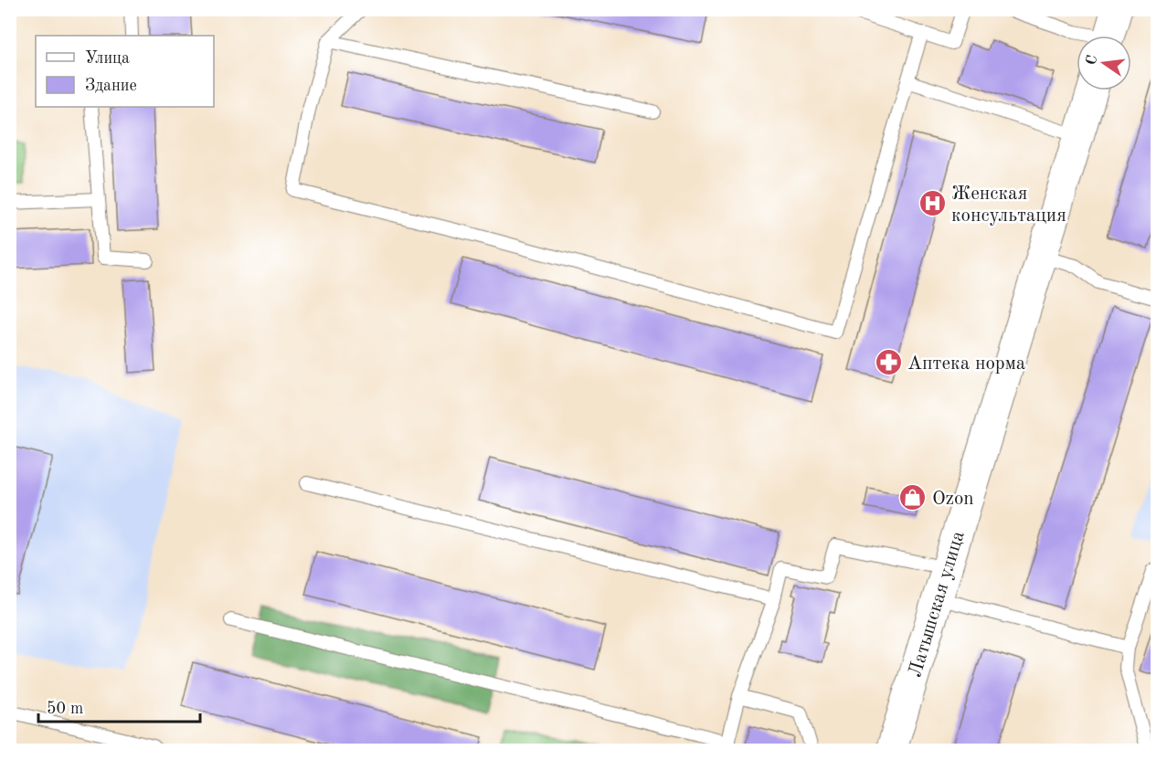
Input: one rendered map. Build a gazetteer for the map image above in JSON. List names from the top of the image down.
{
  "streets": {
    "street": ["Латышская улица"]
  },
  "places": {
    "hospital": ["Женская консультация"],
    "pharmacy": ["Аптека норма"],
    "shop": ["Ozon"]
  },
  "legend": ["Улица", "Здание"],
  "scale_bar": "50 m",
  "north": "left"
}
